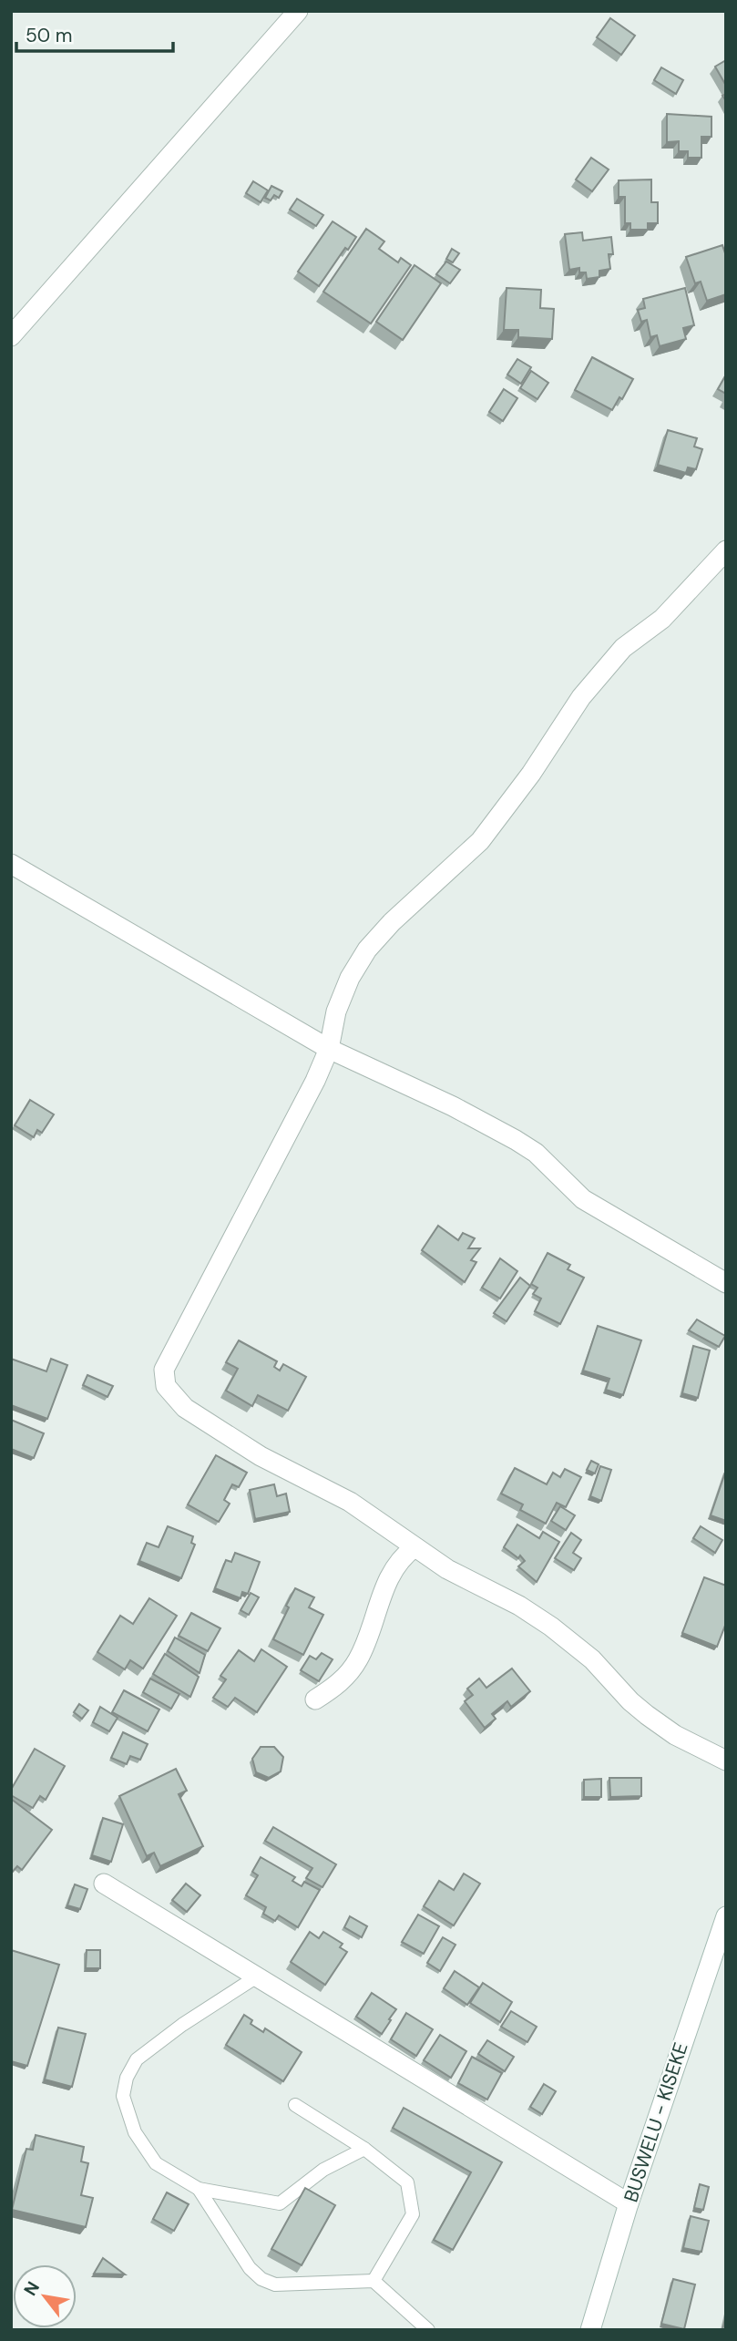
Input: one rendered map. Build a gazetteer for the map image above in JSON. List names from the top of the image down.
{
  "streets": {
    "street": ["BUSWELU - KISEKE"]
  },
  "scale_bar": "50 m",
  "north": "top left"
}
